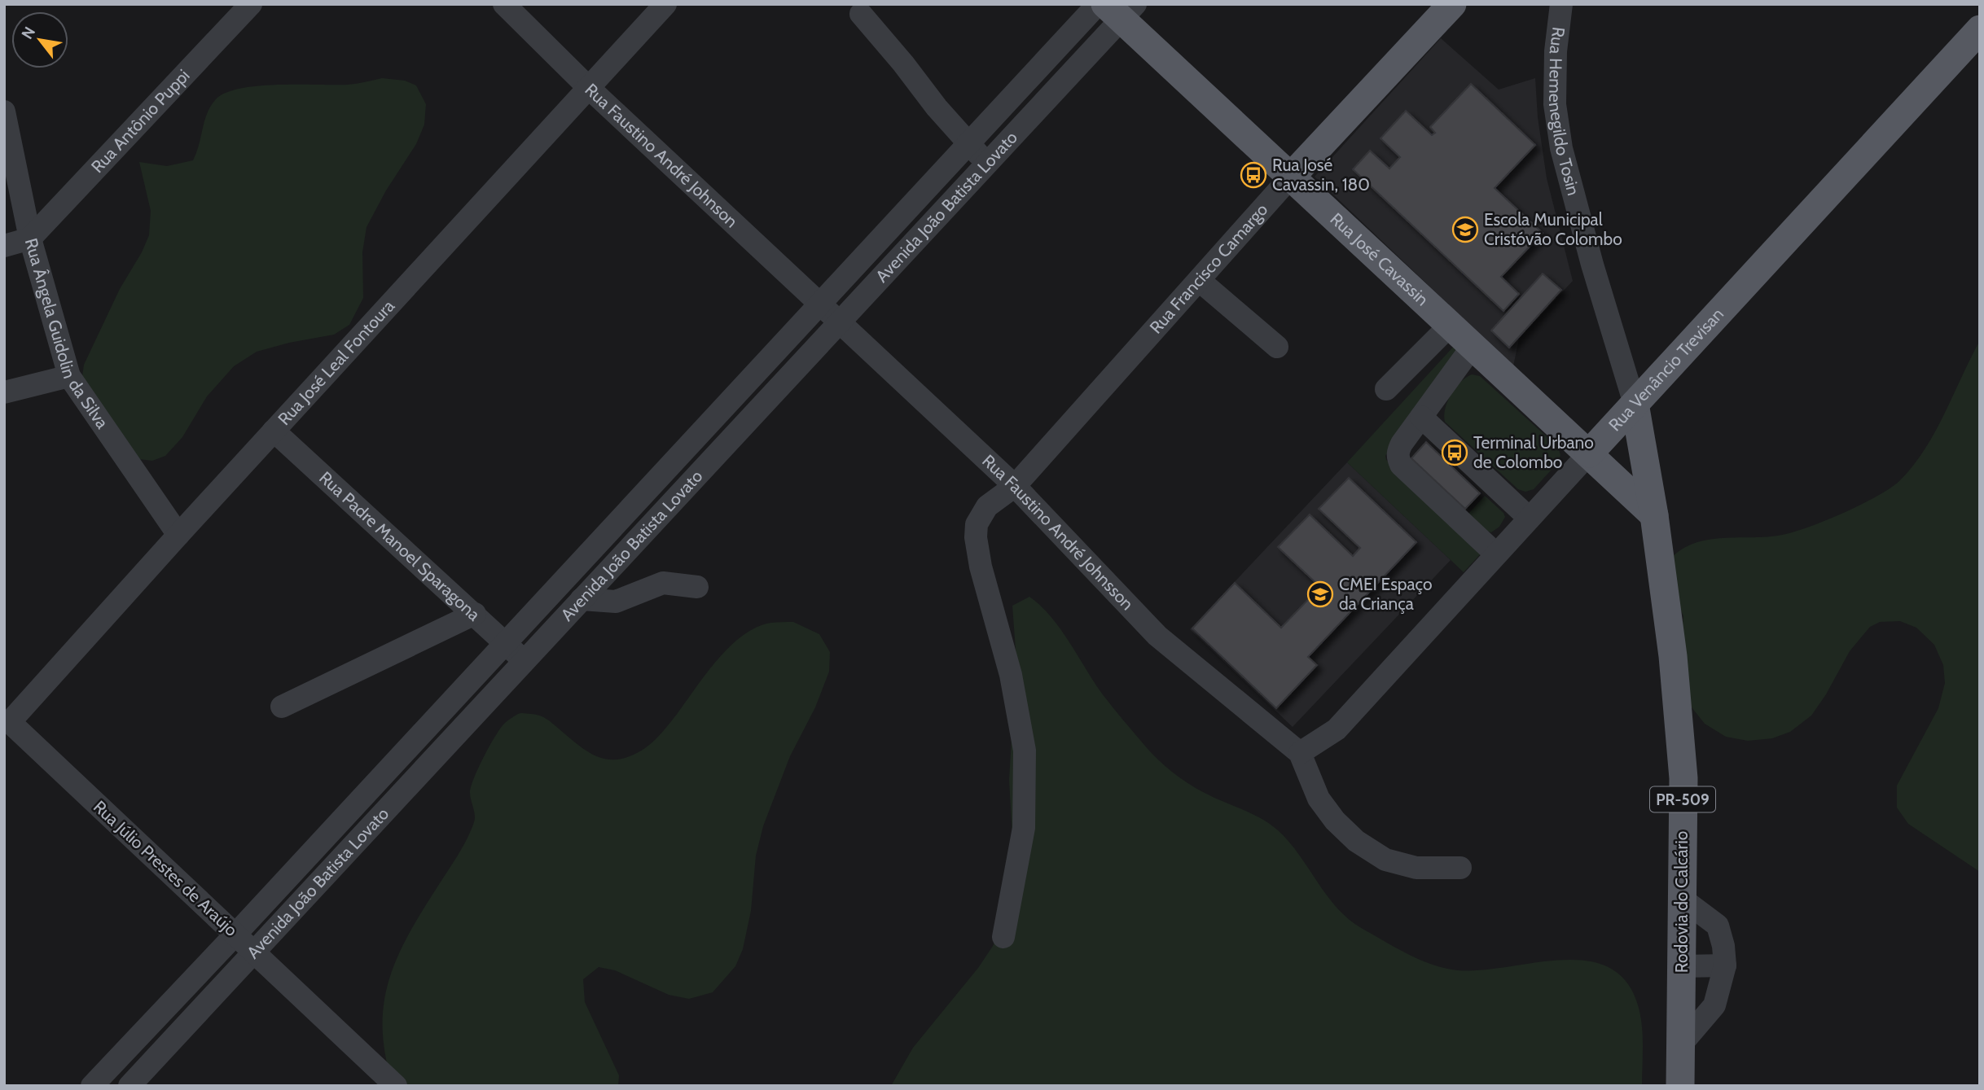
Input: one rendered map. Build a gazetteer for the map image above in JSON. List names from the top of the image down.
{
  "streets": {
    "main road": [
      "Rua Hemenegildo Tosin",
      "Rua José Cavassin",
      "Rua Francisco Camargo",
      "Rua Venâncio Trevisan",
      "PR-509",
      "Rodovia do Calcário"
    ],
    "street": [
      "Rua Antônio Puppi",
      "Rua Faustino André Johnson",
      "Avenida João Batista Lovato",
      "Rua Ângela Guidolin da Silva",
      "Rua José Leal Fontoura",
      "Rua Faustino André Johnsson",
      "Rua Padre Manoel Sparagona",
      "Rua Júlio Prestes de Araújo"
    ]
  },
  "crossings": [
    ["Rua Hemenegildo Tosin", "Rua José Cavassin"],
    ["Rua Hemenegildo Tosin", "Rua Venâncio Trevisan"],
    ["Rua Hemenegildo Tosin", "Rodovia do Calcário"],
    ["Rua Antônio Puppi", "Rua Ângela Guidolin da Silva"],
    ["Rua Faustino André Johnson", "Avenida João Batista Lovato"],
    ["Rua Faustino André Johnson", "Rua José Leal Fontoura"],
    ["Rua Faustino André Johnson", "Rua Faustino André Johnsson"],
    ["Avenida João Batista Lovato", "Rua José Cavassin"],
    ["Avenida João Batista Lovato", "Rua Faustino André Johnsson"],
    ["Avenida João Batista Lovato", "Rua Padre Manoel Sparagona"],
    ["Avenida João Batista Lovato", "Rua Júlio Prestes de Araújo"],
    ["Rua José Cavassin", "Rua Francisco Camargo"],
    ["Rua José Cavassin", "Rua Venâncio Trevisan"],
    ["Rua José Cavassin", "Rodovia do Calcário"],
    ["Rua Francisco Camargo", "Rua Faustino André Johnsson"],
    ["Rua Ângela Guidolin da Silva", "Rua José Leal Fontoura"],
    ["Rua José Leal Fontoura", "Rua Padre Manoel Sparagona"],
    ["Rua José Leal Fontoura", "Rua Júlio Prestes de Araújo"],
    ["Rua Venâncio Trevisan", "Rua Faustino André Johnsson"]
  ],
  "places": {
    "bus stop": ["Rua José Cavassin, 180", "Terminal Urbano de Colombo"],
    "school or university": ["Escola Municipal Cristóvão Colombo", "CMEI Espaço da Criança"]
  },
  "north": "top left"
}
